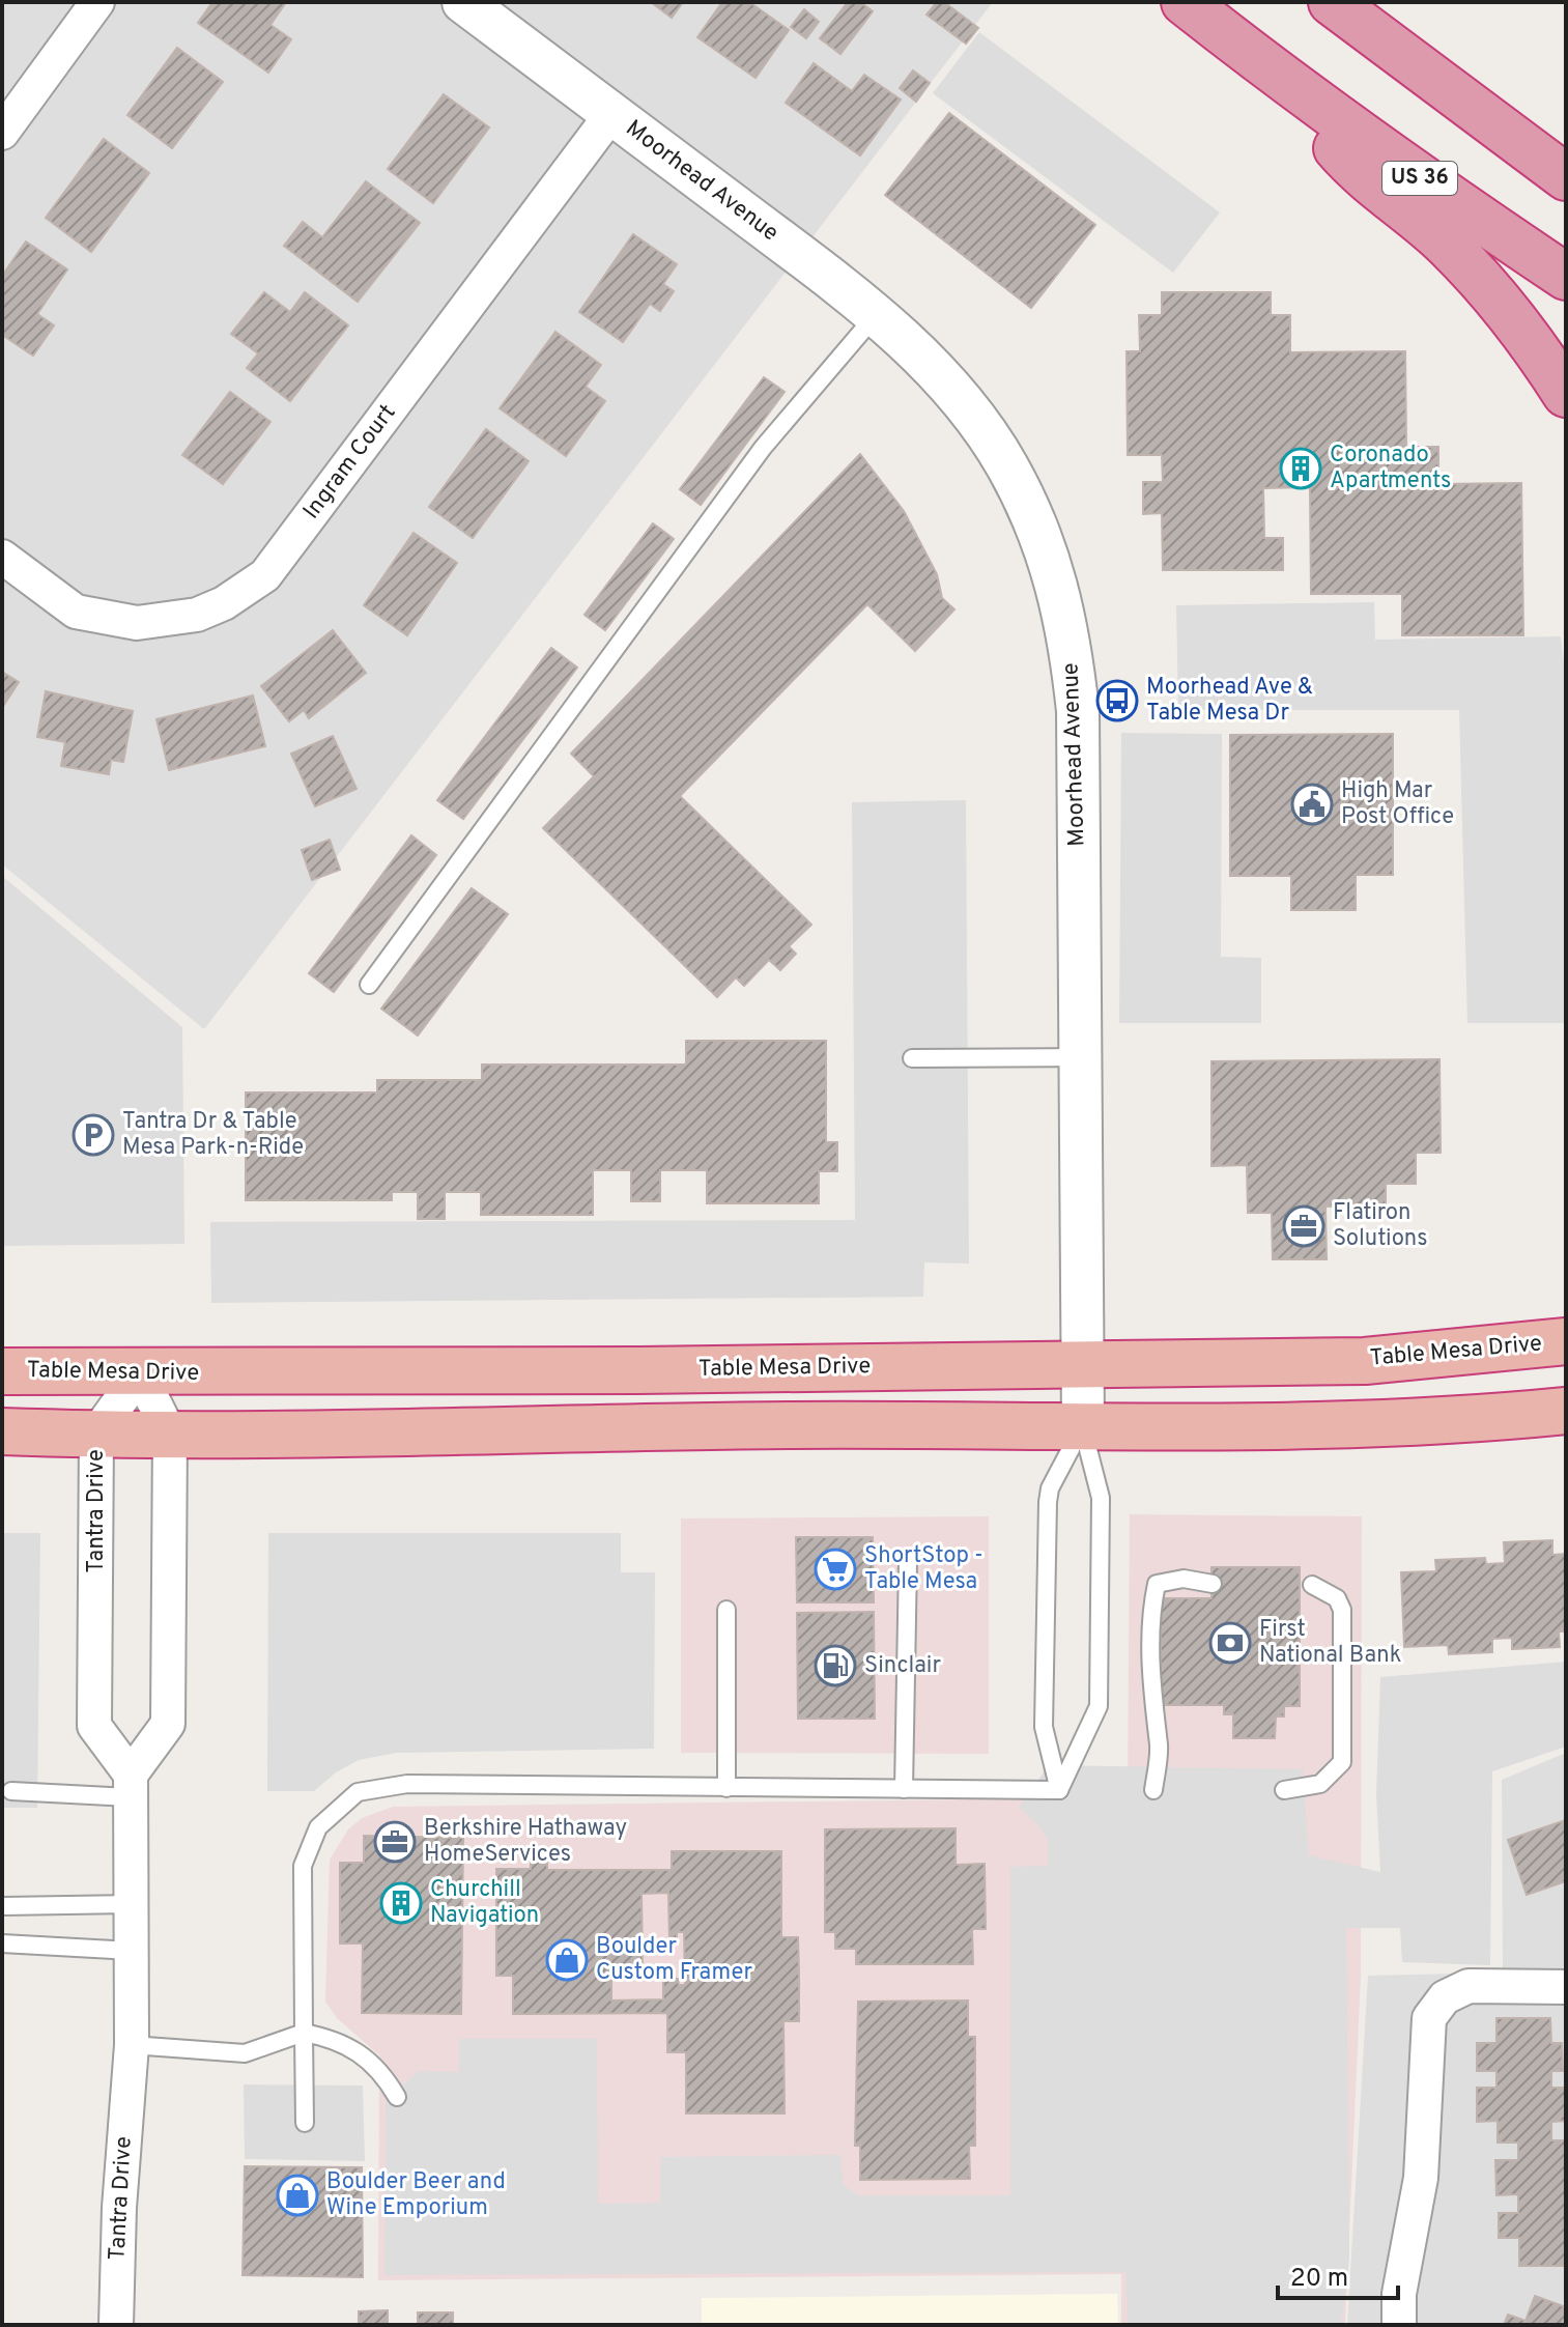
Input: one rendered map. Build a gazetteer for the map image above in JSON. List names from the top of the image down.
{
  "streets": {
    "highway": ["US 36", "Table Mesa Drive"],
    "street": ["Moorhead Avenue", "Ingram Court", "Tantra Drive"]
  },
  "crossings": [
    ["Moorhead Avenue", "Ingram Court"],
    ["Moorhead Avenue", "Table Mesa Drive"],
    ["Table Mesa Drive", "Tantra Drive"]
  ],
  "places": {
    "building": ["Coronado Apartments", "Churchill Navigation"],
    "bus stop": ["Moorhead Ave & Table Mesa Dr"],
    "public building": ["High Mar Post Office"],
    "parking": ["Tantra Dr & Table Mesa Park-n-Ride"],
    "office": ["Flatiron Solutions", "Berkshire Hathaway HomeServices"],
    "supermarket": ["ShortStop - Table Mesa"],
    "bank": ["First National Bank"],
    "fuel station": ["Sinclair"],
    "shop": ["Boulder Custom Framer", "Boulder Beer and Wine Emporium"]
  },
  "scale_bar": "20 m"
}
